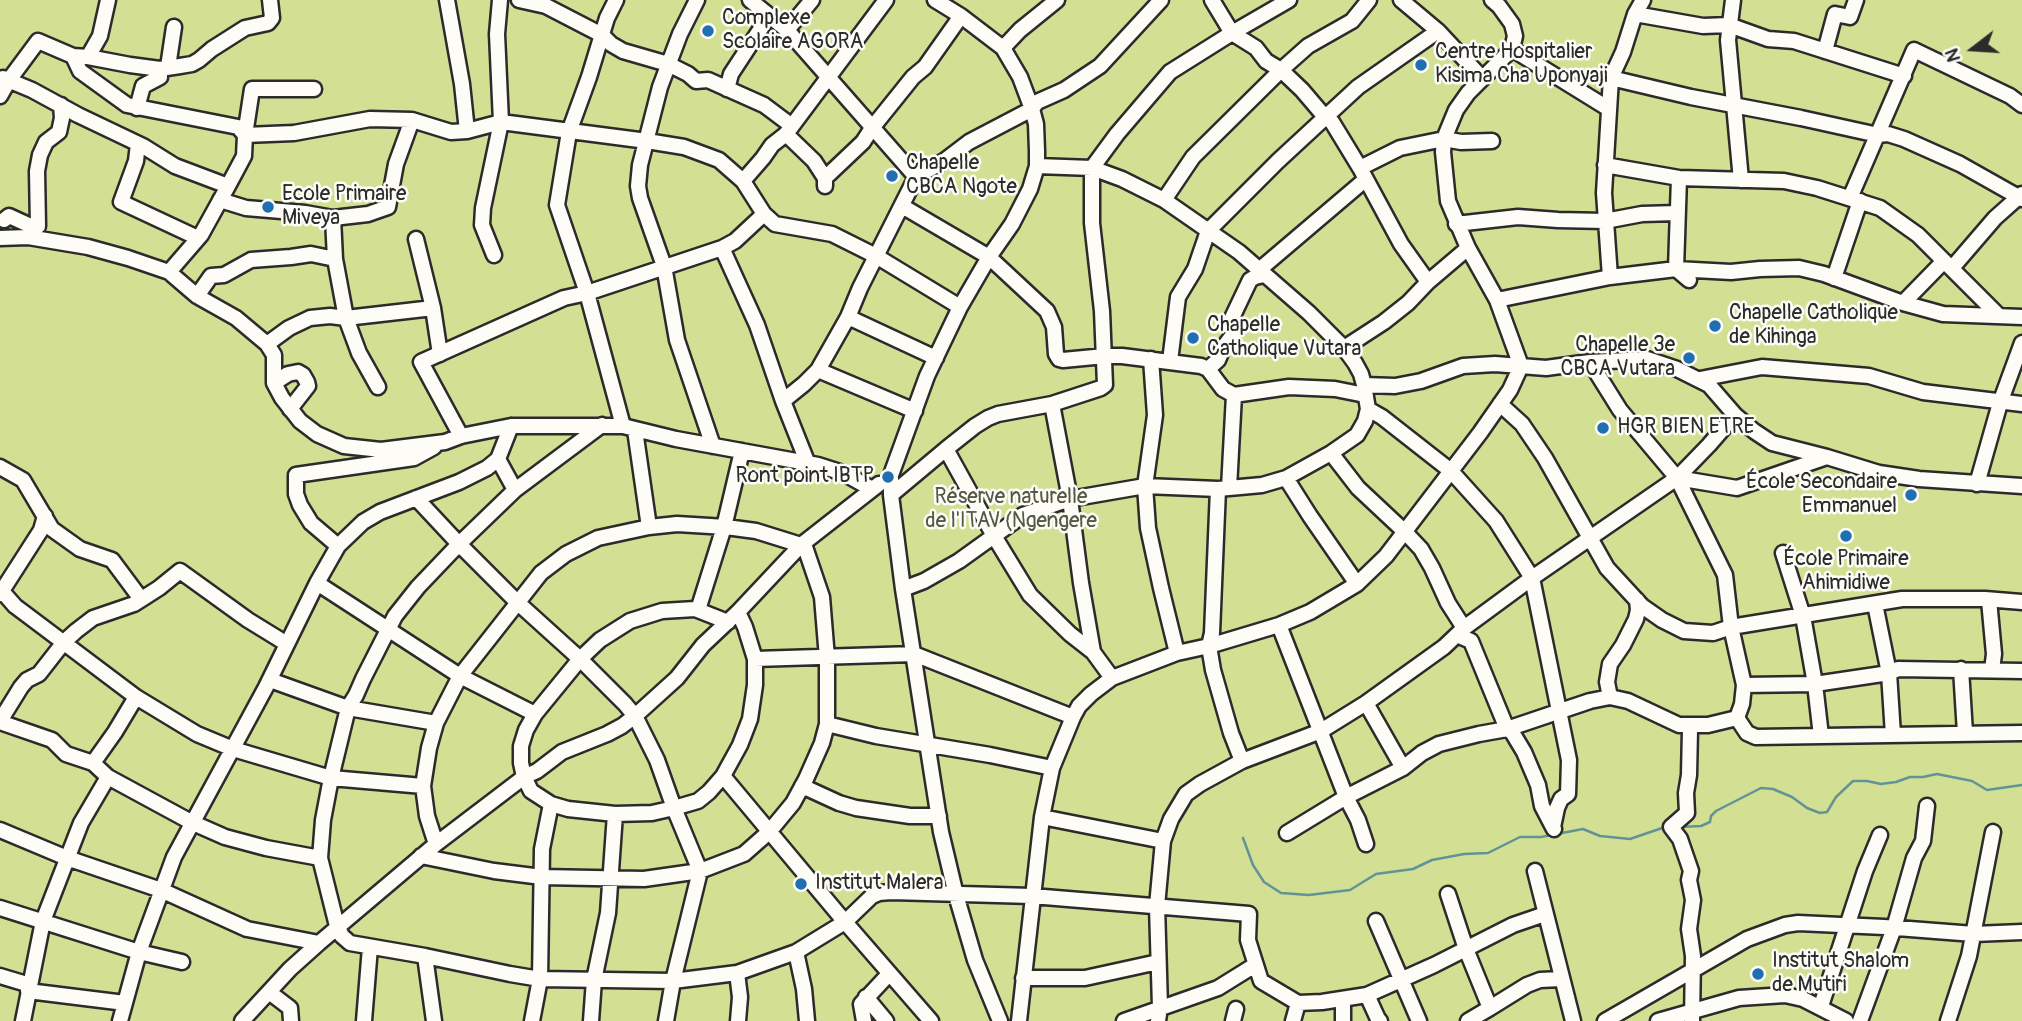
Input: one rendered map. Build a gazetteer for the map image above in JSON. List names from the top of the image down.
{
  "parks": ["Réserve naturelle de l'ITAV (Ngengere"],
  "places": [
    "Complexe Scolaire AGORA",
    "Centre Hospitalier Kisima Cha Uponyaji",
    "Chapelle CBCA Ngote",
    "Ecole Primaire Miveya",
    "Chapelle Catholique de Kihinga",
    "Chapelle Catholique Vutara",
    "Chapelle 3e CBCA Vutara",
    "HGR BIEN ETRE",
    "Ront point IBTP",
    "École Secondaire Emmanuel",
    "École Primaire Ahimidiwe",
    "Institut Malera",
    "Institut Shalom de Mutiri"
  ],
  "north": "left"
}
